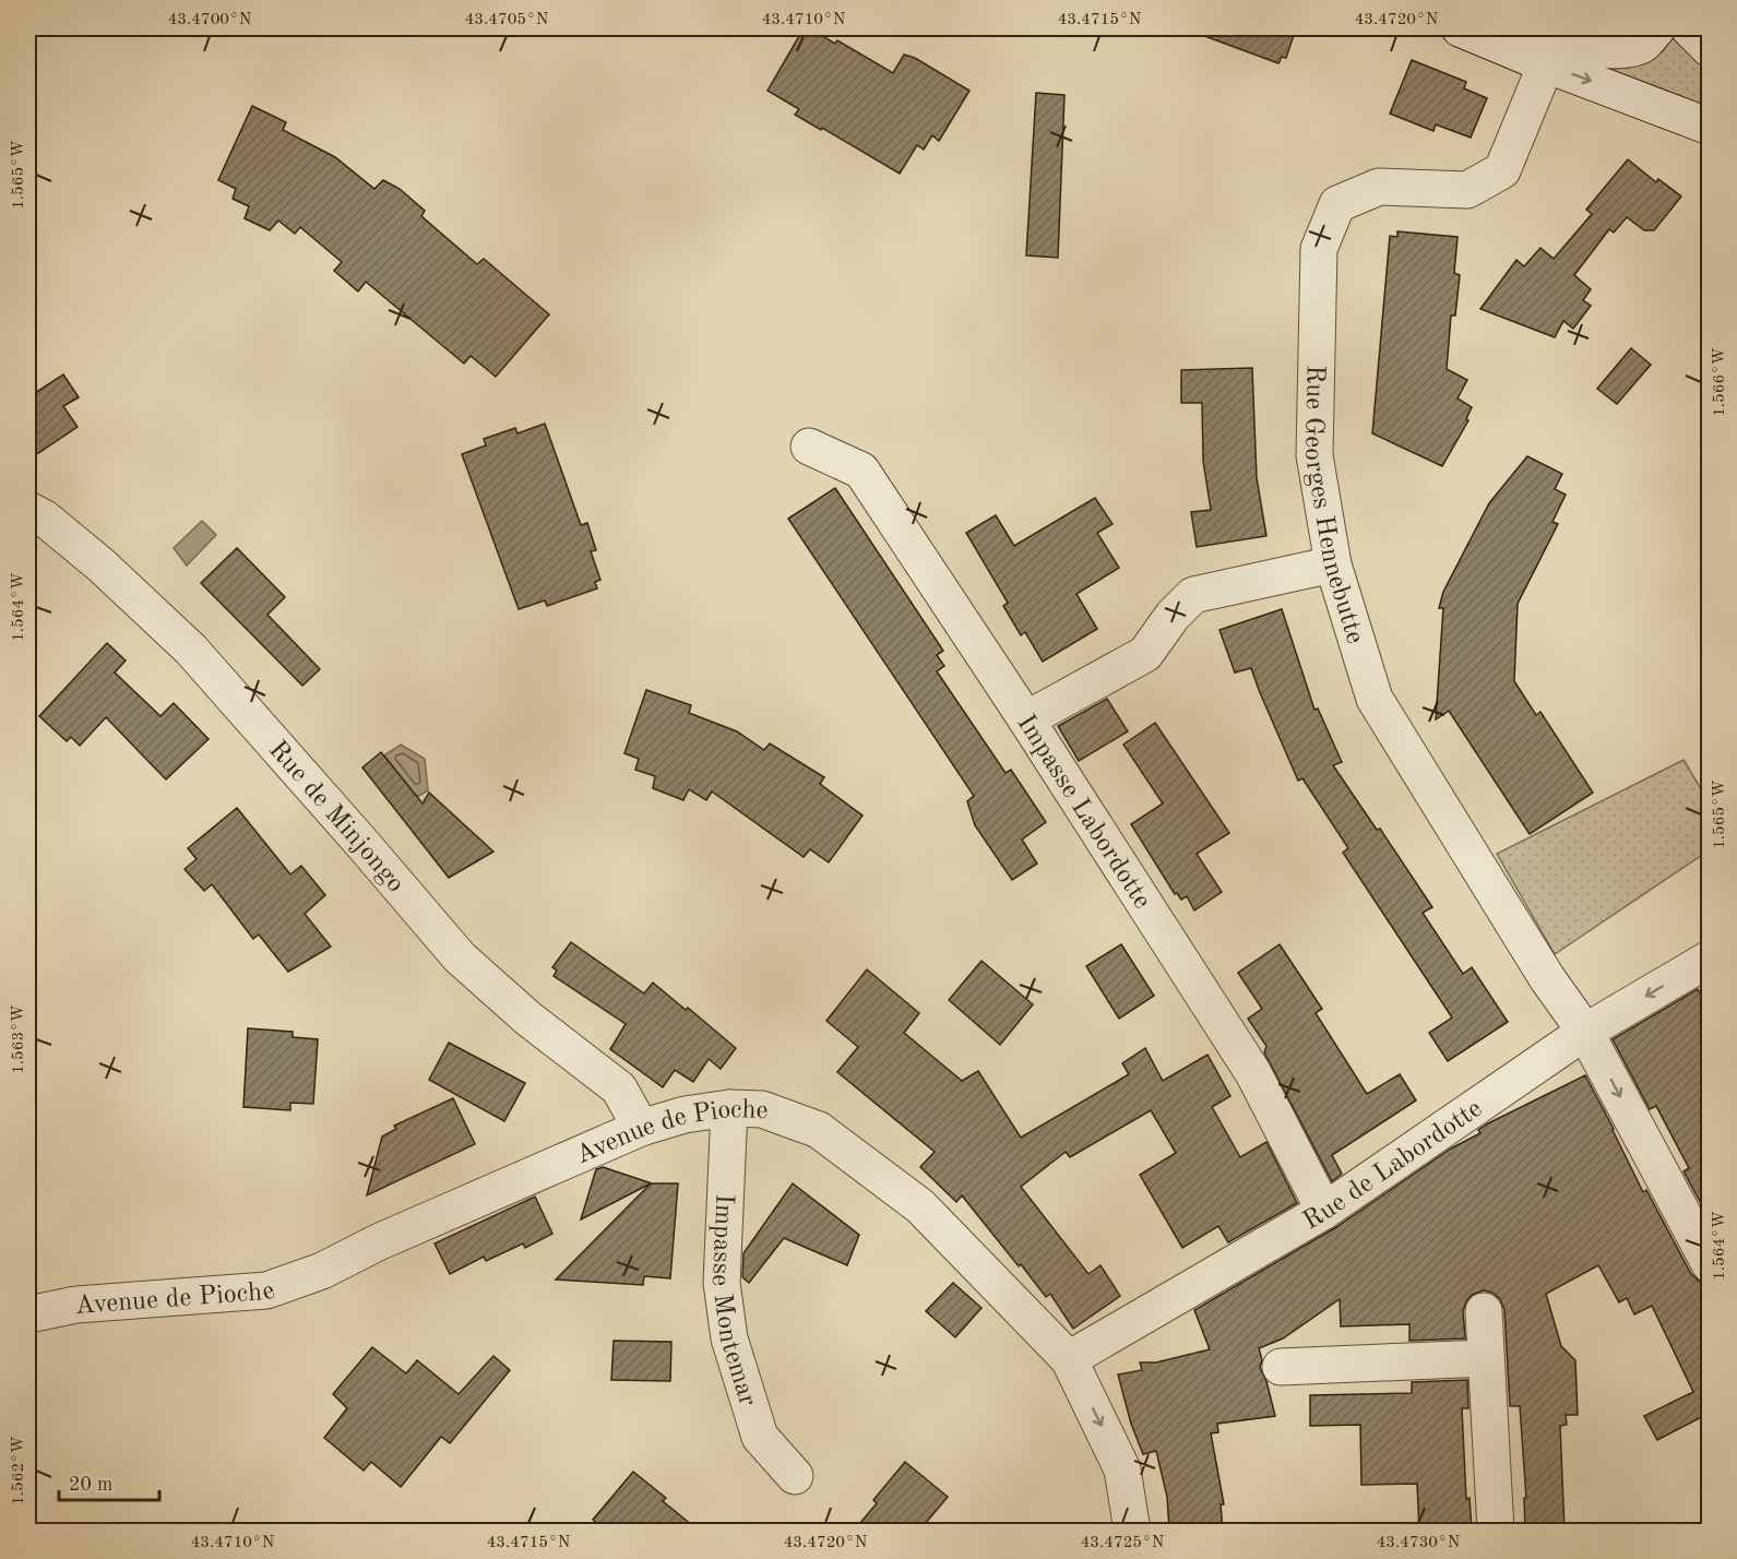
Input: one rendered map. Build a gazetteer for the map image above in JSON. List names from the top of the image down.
{
  "streets": {
    "street": [
      "Rue Georges Hennebutte",
      "Impasse Labordotte",
      "Rue de Minjongo",
      "Avenue de Pioche",
      "Rue de Labordotte",
      "Impasse Montemar"
    ]
  },
  "crossings": [
    ["Rue Georges Hennebutte", "Rue de Labordotte"],
    ["Impasse Labordotte", "Rue de Labordotte"],
    ["Rue de Minjongo", "Avenue de Pioche"],
    ["Avenue de Pioche", "Rue de Labordotte"],
    ["Avenue de Pioche", "Impasse Montemar"]
  ],
  "scale_bar": "20 m",
  "coordinates": [
    "43.4700°N",
    "43.4705°N",
    "43.4710°N",
    "43.4715°N",
    "43.4720°N",
    "1.565°W",
    "1.566°W",
    "1.564°W",
    "1.563°W",
    "1.562°W",
    "43.4725°N",
    "43.4730°N"
  ]
}
